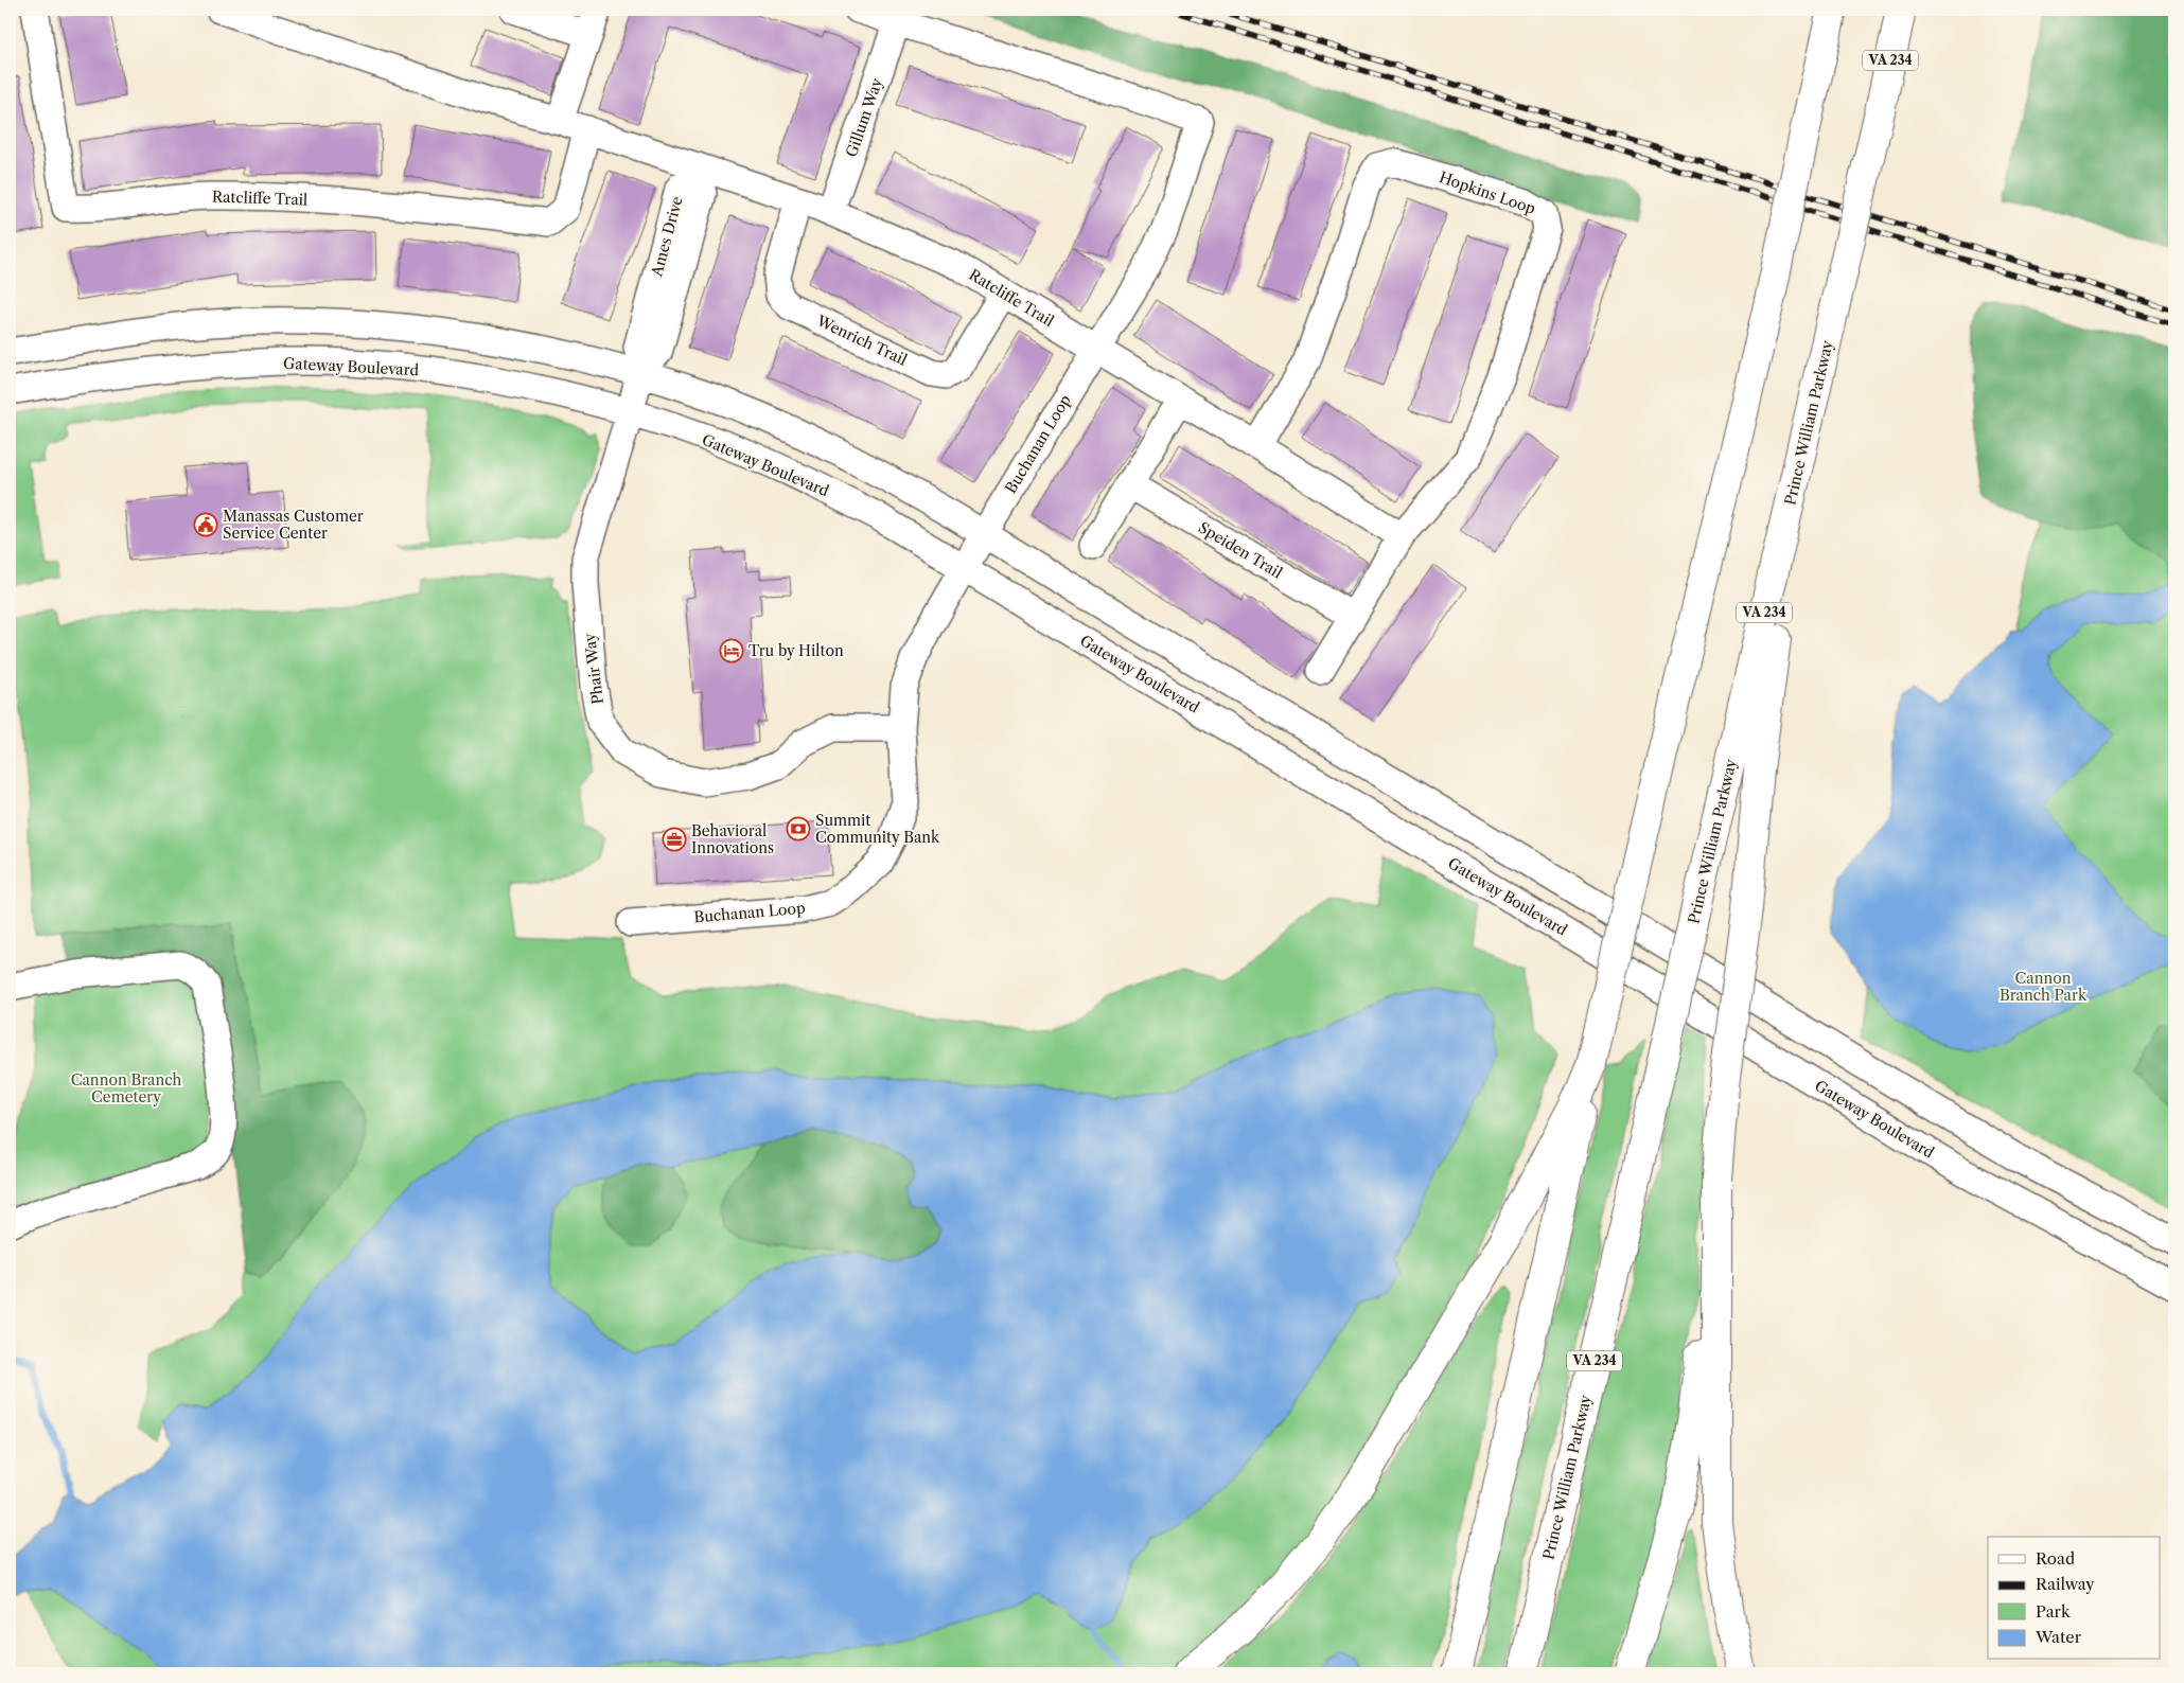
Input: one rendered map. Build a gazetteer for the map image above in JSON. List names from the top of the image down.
{
  "streets": {
    "highway": ["VA 234", "Prince William Parkway"],
    "street": [
      "Gillum Way",
      "Hopkins Loop",
      "Ratcliffe Trail",
      "Ames Drive",
      "Wenrich Trail",
      "Gateway Boulevard",
      "Buchanan Loop",
      "Speiden Trail",
      "Phair Way"
    ]
  },
  "crossings": [
    ["Gillum Way", "Ratcliffe Trail"],
    ["Gillum Way", "Buchanan Loop"],
    ["Hopkins Loop", "Ratcliffe Trail"],
    ["Ratcliffe Trail", "Ames Drive"],
    ["Ratcliffe Trail", "Wenrich Trail"],
    ["Ratcliffe Trail", "Buchanan Loop"],
    ["Gateway Boulevard", "Buchanan Loop"],
    ["Gateway Boulevard", "Phair Way"],
    ["Buchanan Loop", "Phair Way"]
  ],
  "parks": ["Cannon Branch Park", "Cannon Branch Cemetery"],
  "places": {
    "public building": ["Manassas Customer Service Center"],
    "hotel": ["Tru by Hilton"],
    "bank": ["Summit Community Bank"],
    "office": ["Behavioral Innovations"]
  },
  "legend": [
    "Road",
    "Railway",
    "Park",
    "Water"
  ]
}
